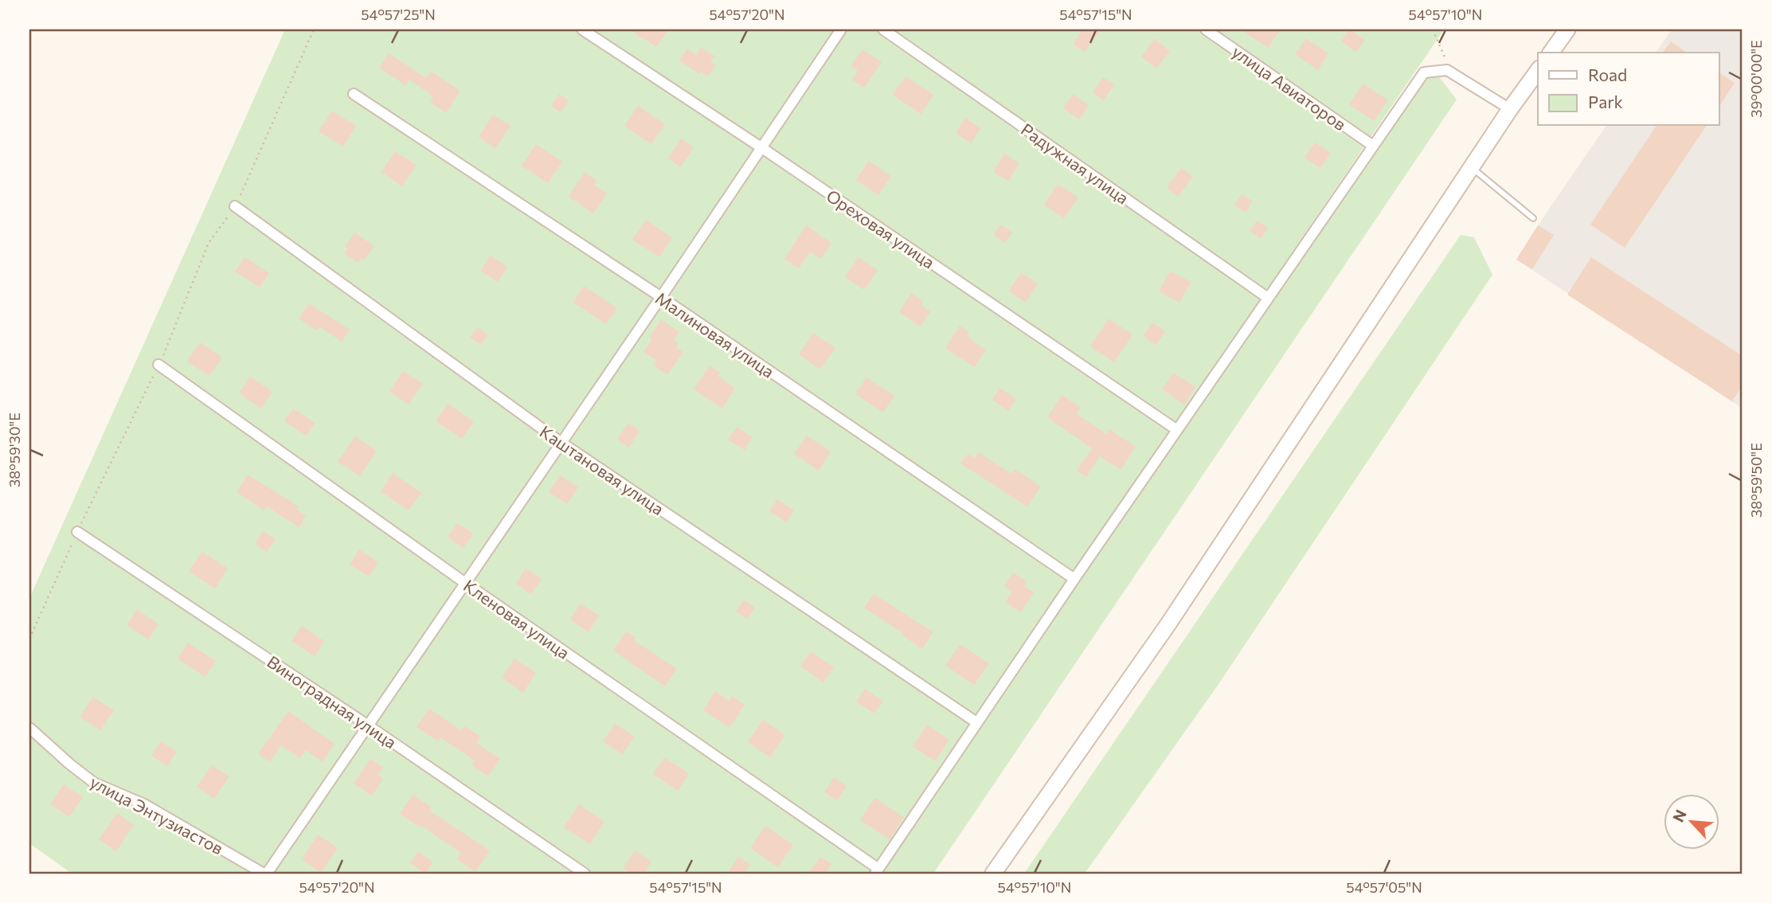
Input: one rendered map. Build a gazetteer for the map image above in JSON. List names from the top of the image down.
{
  "streets": {
    "street": [
      "улица Авиаторов",
      "Радужная улица",
      "Ореховая улица",
      "Малиновая улица",
      "Каштановая улица",
      "Кленовая улица",
      "Виноградная улица",
      "улица Энтузиастов"
    ]
  },
  "legend": ["Road", "Park"],
  "north": "top left",
  "coordinates": [
    "54°57'25\"N",
    "54°57'20\"N",
    "54°57'15\"N",
    "54°57'10\"N",
    "39°00'00\"E",
    "38°59'30\"E",
    "38°59'50\"E",
    "54°57'05\"N"
  ]
}
